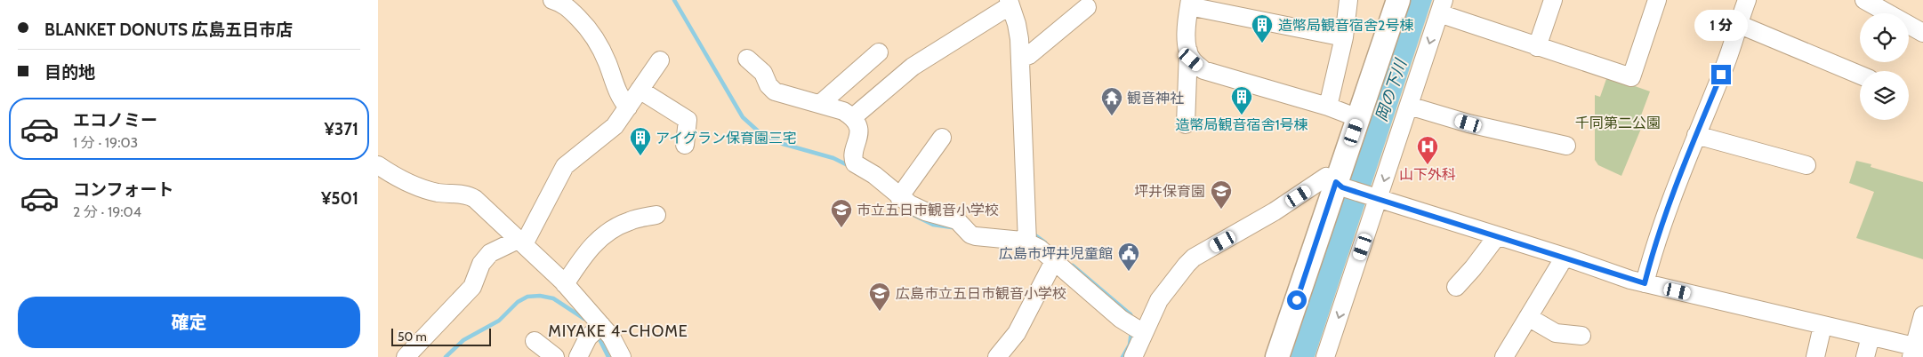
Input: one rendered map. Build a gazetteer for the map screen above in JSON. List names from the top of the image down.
{
  "districts": ["MIYAKE 4-CHOME"],
  "water": ["岡の下川"],
  "parks": ["千同第二公園"],
  "places": {
    "building": ["造幣局観音宿舎2号棟", "造幣局観音宿舎1号棟", "アイグラン保育園三宅"],
    "temple": ["観音神社"],
    "hospital": ["山下外科"],
    "school or university": ["坪井保育園", "市立五日市観音小学校", "広島市立五日市観音小学校"],
    "public building": ["広島市坪井児童館"]
  },
  "scale_bar": "50 m",
  "page": {
    "banner": ["BLANKET DONUTS 広島五日市店", "目的地"],
    "bubble": "1 分",
    "list": [
      {
        "name": "エコノミー",
        "note": "1 分 · 19:03",
        "value": "¥371"
      },
      {
        "name": "コンフォート",
        "note": "2 分 · 19:04",
        "value": "¥501"
      }
    ],
    "buttons": "確定",
    "scale": "50 m"
  }
}
